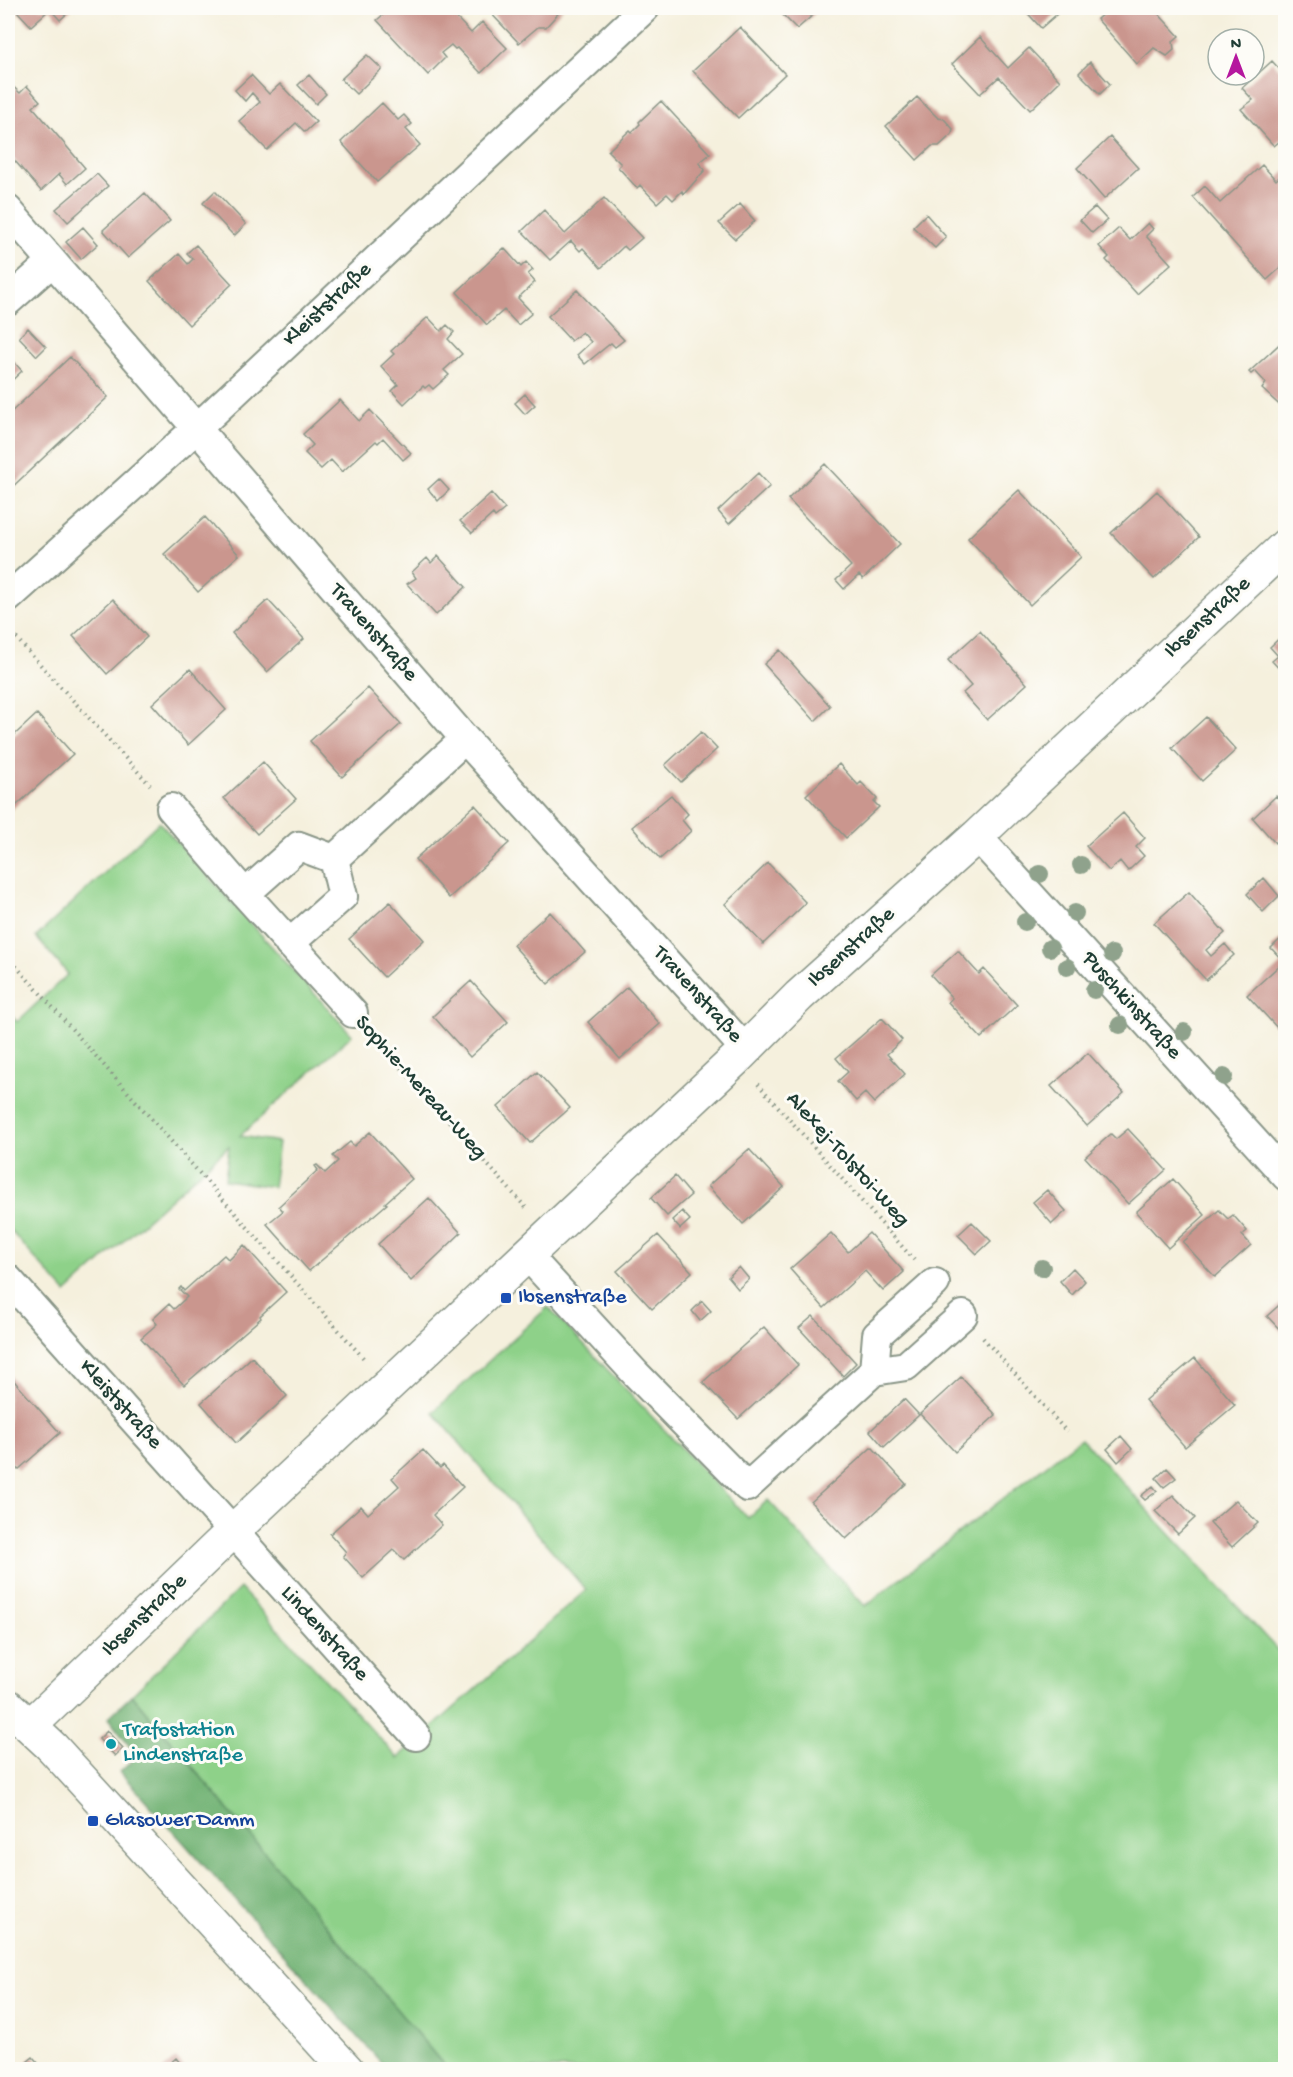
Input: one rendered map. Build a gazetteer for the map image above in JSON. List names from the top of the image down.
{
  "streets": {
    "street": [
      "Kleiststraße",
      "Ibsenstraße",
      "Travenstraße",
      "Puschkinstraße",
      "Sophie-Mereau-Weg",
      "Lindenstraße"
    ],
    "path": ["Alexej-Tolstoi-Weg"]
  },
  "crossings": [
    ["Kleiststraße", "Ibsenstraße"],
    ["Kleiststraße", "Travenstraße"],
    ["Kleiststraße", "Lindenstraße"],
    ["Ibsenstraße", "Travenstraße"],
    ["Ibsenstraße", "Puschkinstraße"],
    ["Ibsenstraße", "Sophie-Mereau-Weg"],
    ["Ibsenstraße", "Alexej-Tolstoi-Weg"],
    ["Ibsenstraße", "Lindenstraße"],
    ["Travenstraße", "Alexej-Tolstoi-Weg"]
  ],
  "places": {
    "transit": ["Ibsenstraße", "Glasower Damm"],
    "other": ["Trafostation Lindenstraße"]
  },
  "north": "top"
}
